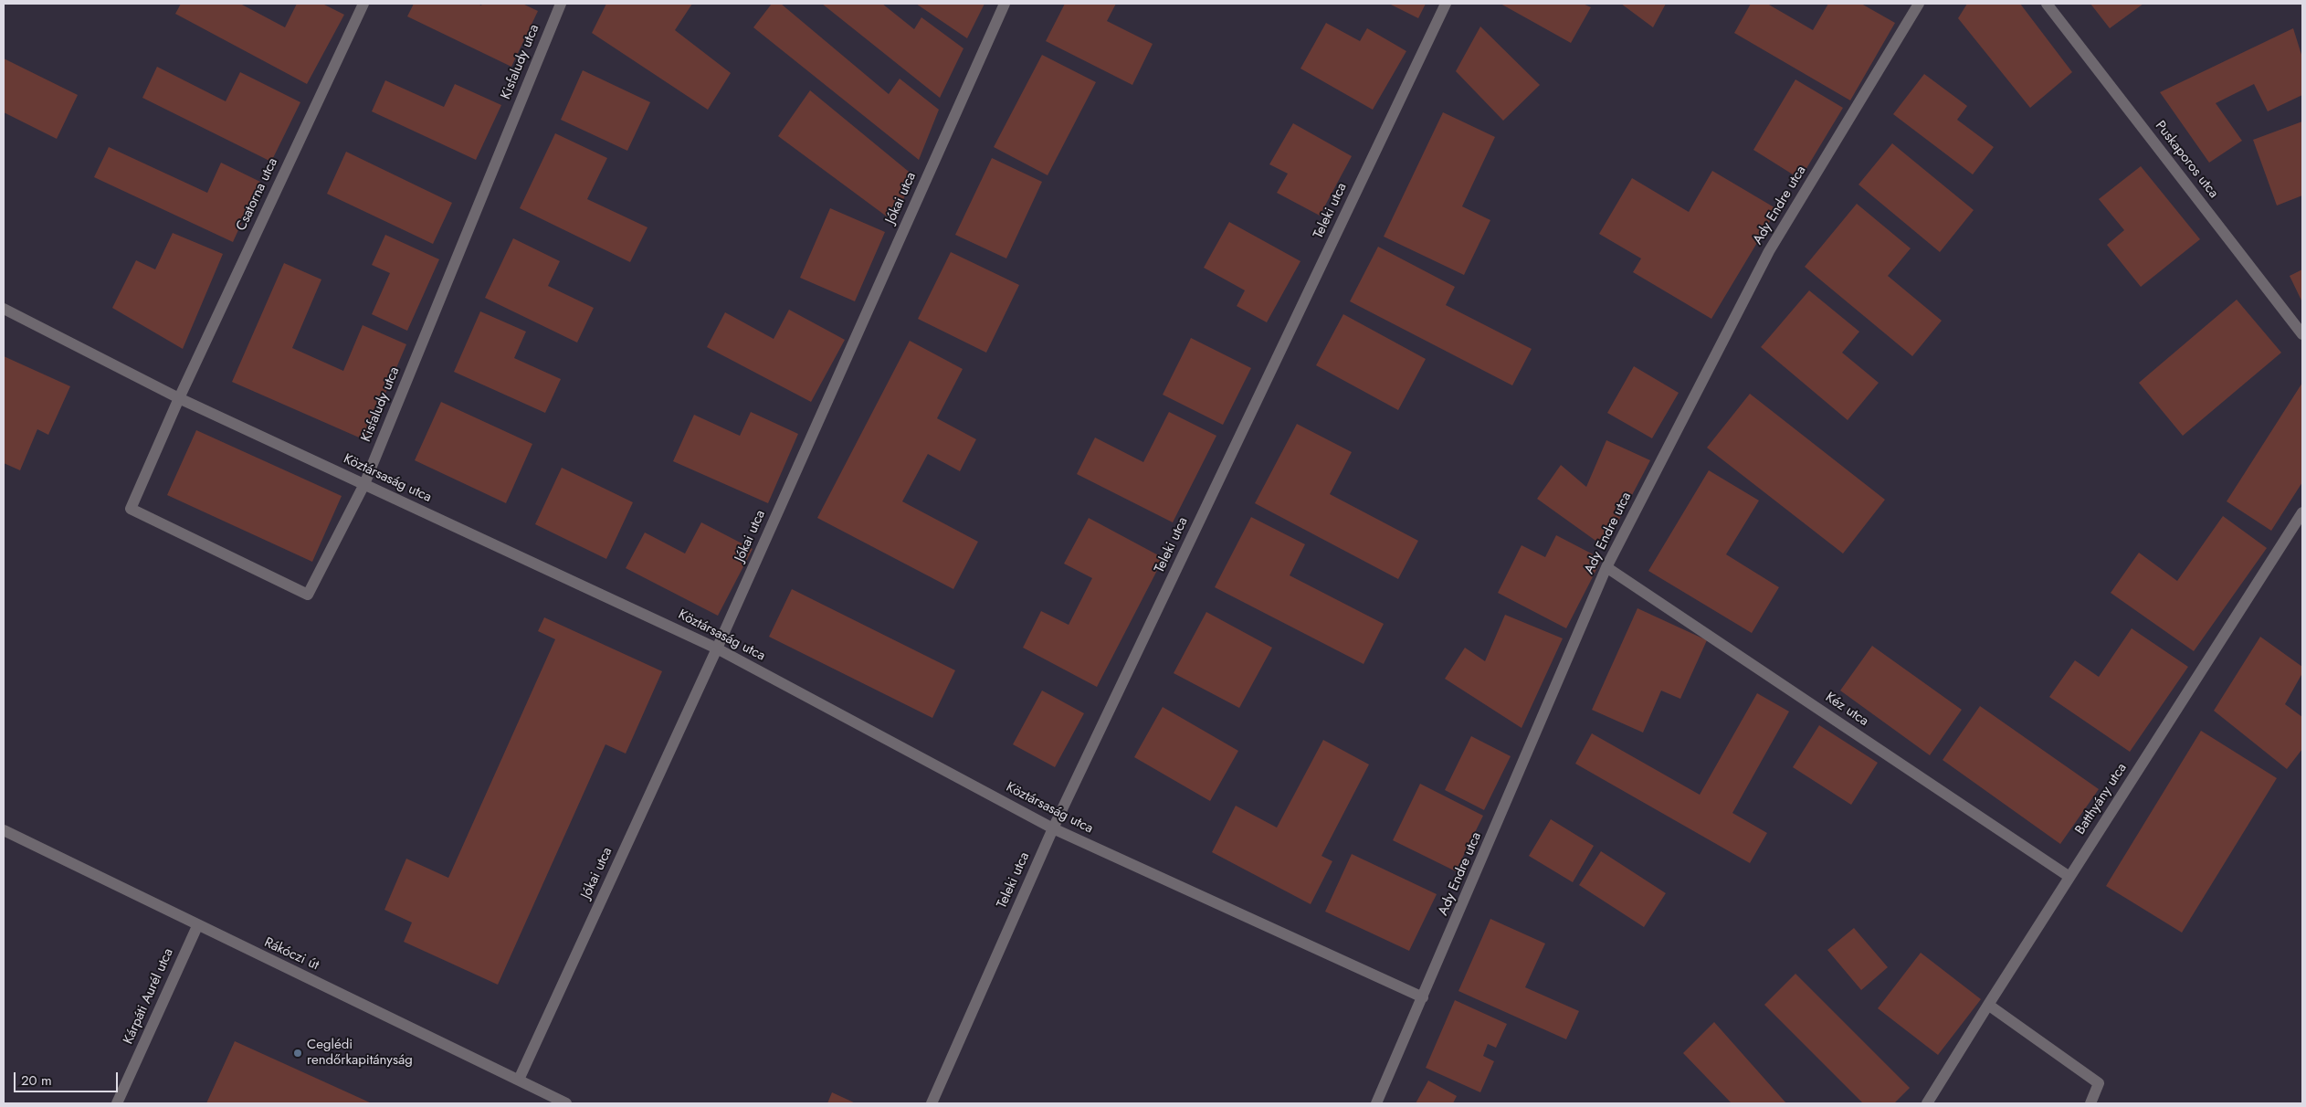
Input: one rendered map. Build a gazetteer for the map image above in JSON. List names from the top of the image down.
{
  "streets": {
    "street": [
      "Kisfaludy utca",
      "Puskaporos utca",
      "Csatorna utca",
      "Jókai utca",
      "Ady Endre utca",
      "Teleki utca",
      "Köztársaság utca",
      "Kéz utca",
      "Batthyány utca",
      "Rákóczi út",
      "Kárpáti Aurél utca"
    ]
  },
  "crossings": [
    ["Kisfaludy utca", "Csatorna utca"],
    ["Kisfaludy utca", "Köztársaság utca"],
    ["Csatorna utca", "Köztársaság utca"],
    ["Jókai utca", "Köztársaság utca"],
    ["Jókai utca", "Rákóczi út"],
    ["Ady Endre utca", "Köztársaság utca"],
    ["Ady Endre utca", "Kéz utca"],
    ["Teleki utca", "Köztársaság utca"],
    ["Kéz utca", "Batthyány utca"],
    ["Rákóczi út", "Kárpáti Aurél utca"]
  ],
  "places": ["Ceglédi rendőrkapitányság"],
  "scale_bar": "20 m"
}
